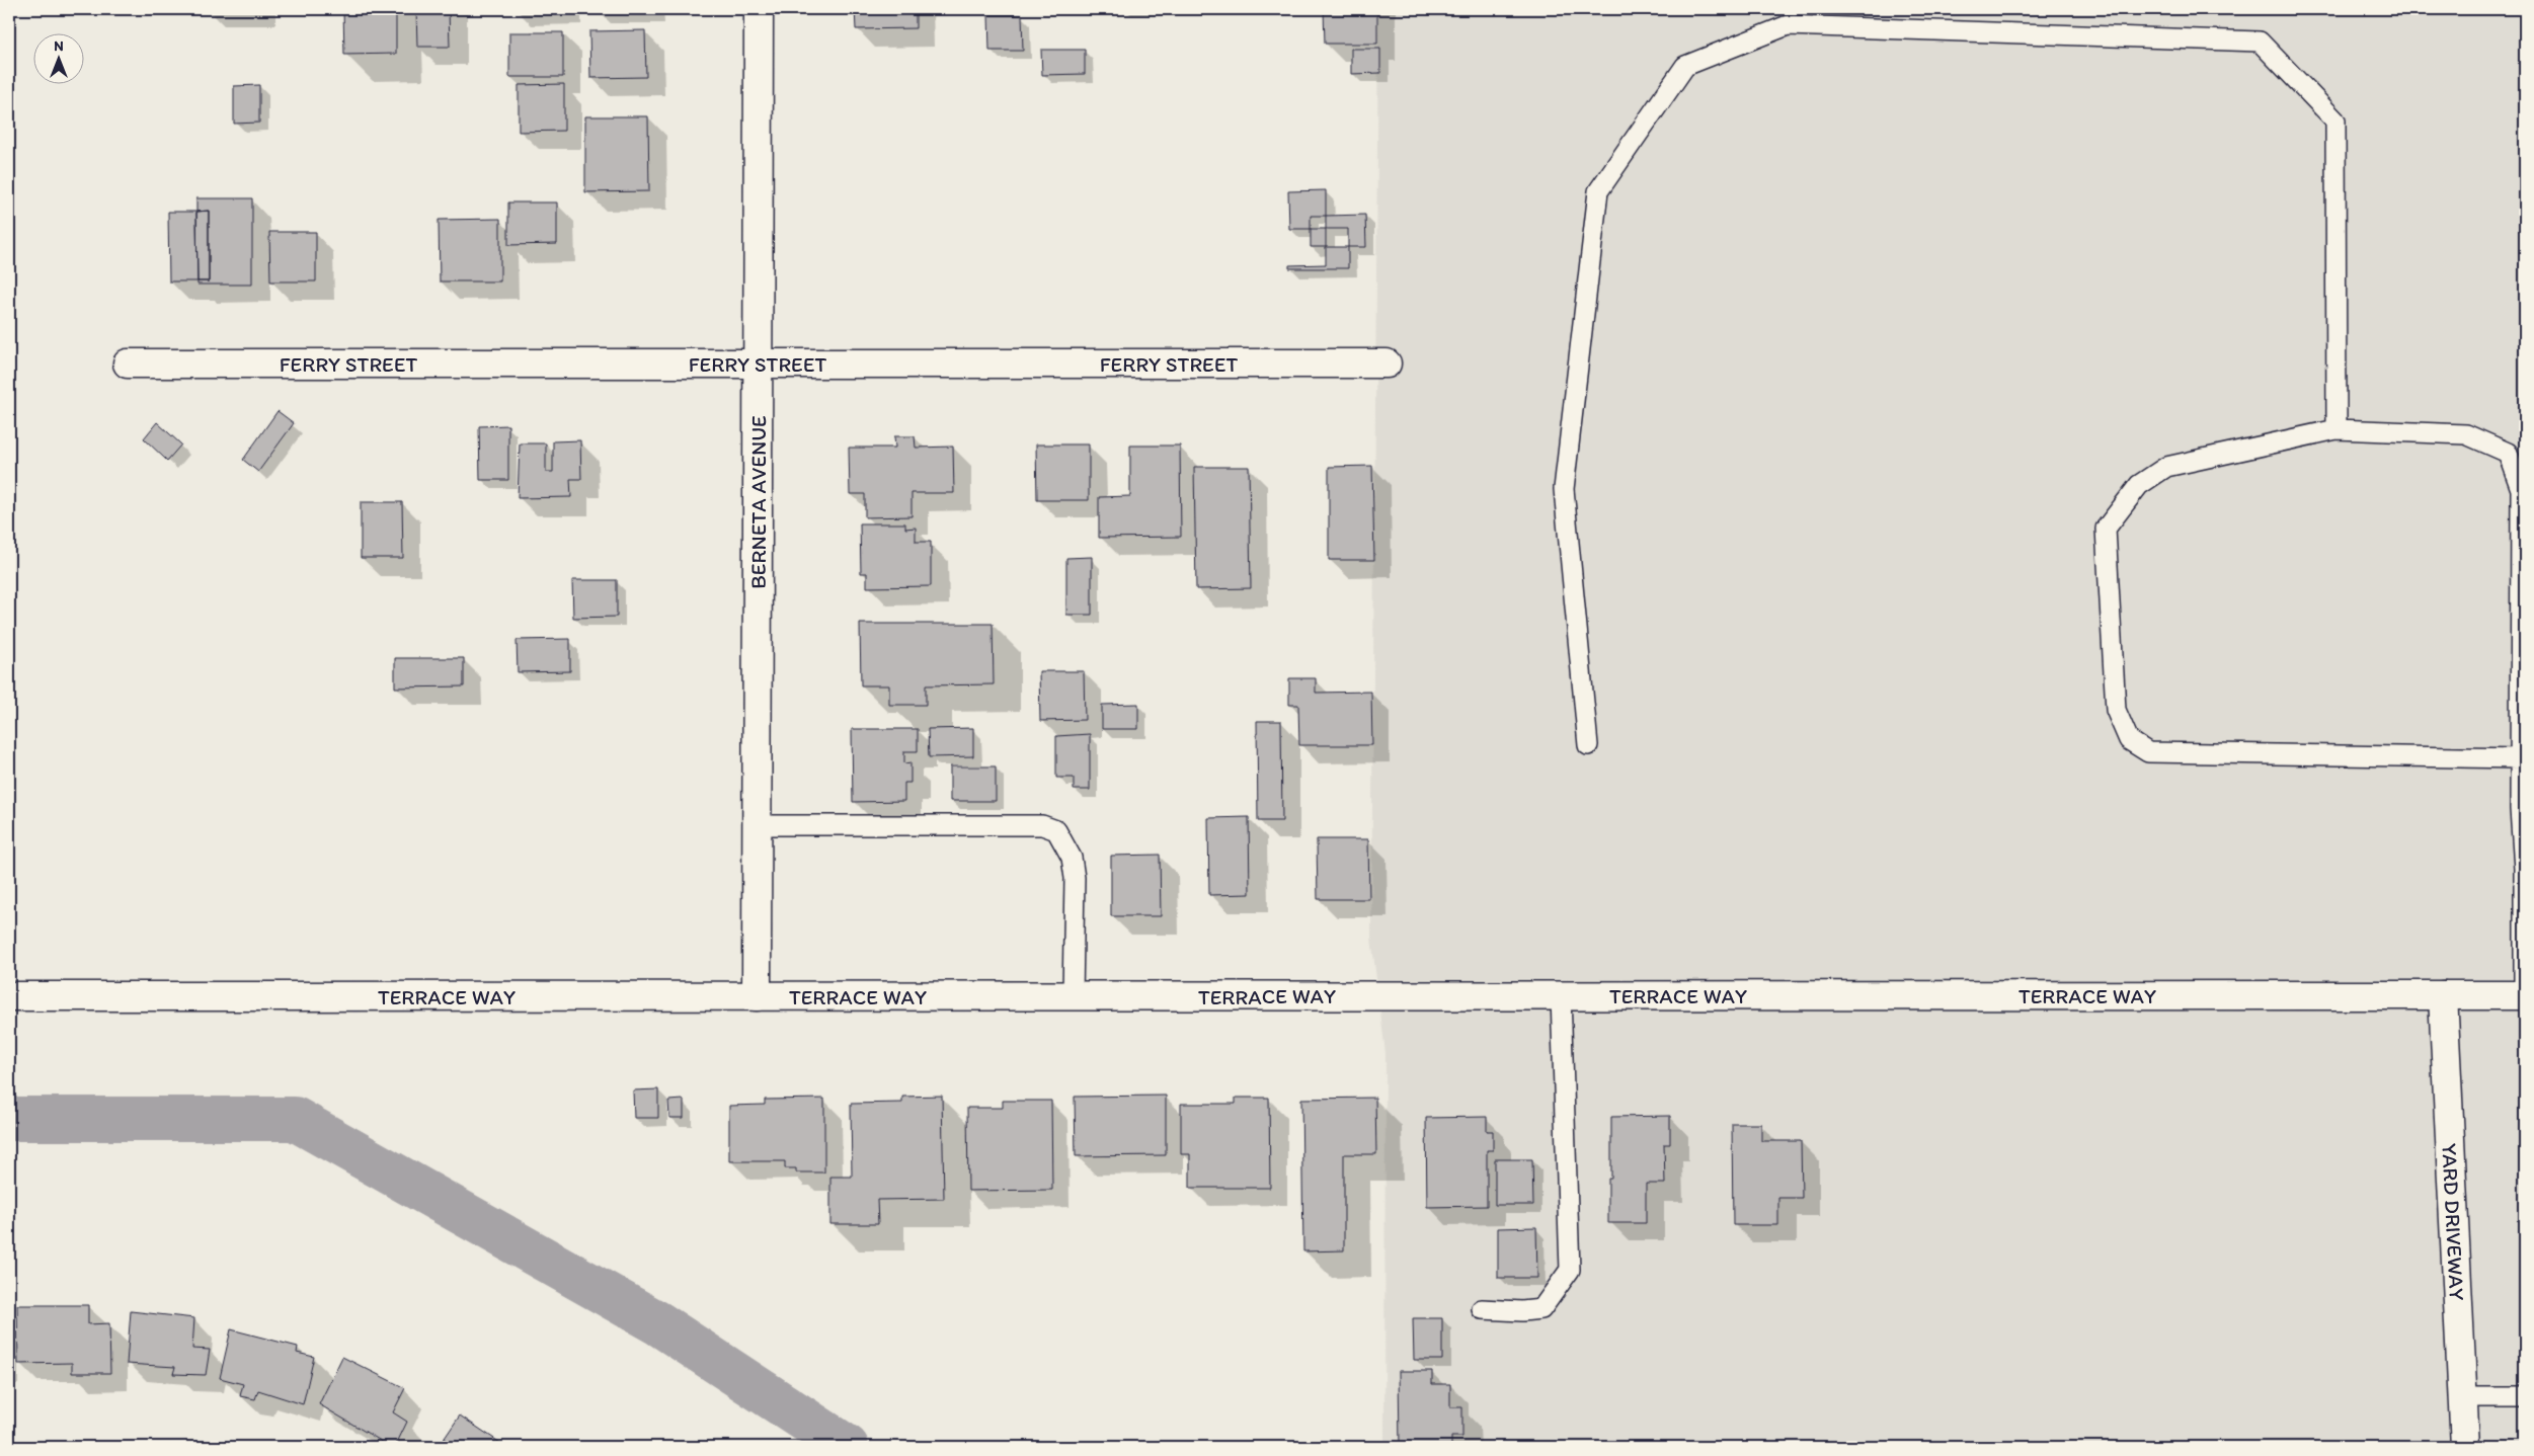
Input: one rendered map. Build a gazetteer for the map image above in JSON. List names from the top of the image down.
{
  "streets": {
    "street": [
      "FERRY STREET",
      "BERNETA AVENUE",
      "TERRACE WAY",
      "YARD DRIVEWAY"
    ]
  },
  "crossings": [
    ["FERRY STREET", "BERNETA AVENUE"],
    ["BERNETA AVENUE", "TERRACE WAY"],
    ["TERRACE WAY", "YARD DRIVEWAY"]
  ],
  "north": "top"
}
